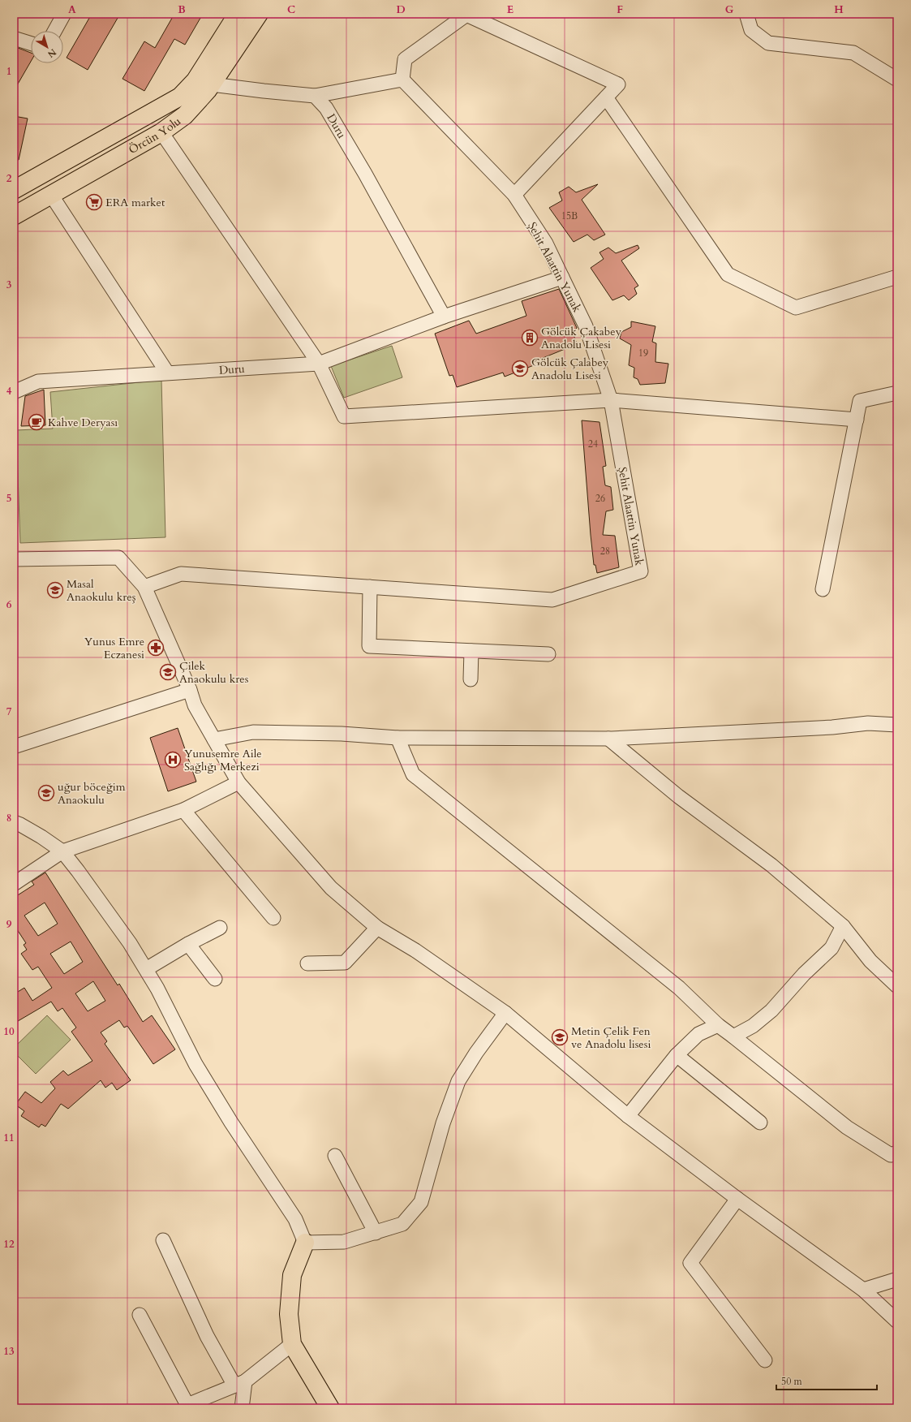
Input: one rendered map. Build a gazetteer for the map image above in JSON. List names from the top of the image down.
{
  "streets": {
    "main road": ["Örcün Yolu"],
    "street": ["Duru", "Şehit Alaattin Yunak"]
  },
  "crossings": [
    ["Duru", "Şehit Alaattin Yunak"]
  ],
  "places": {
    "supermarket": ["ERA market"],
    "building": ["Gölcük Çakabey Anadolu Lisesi"],
    "school or university": [
      "Gölcük Çalabey Anadolu Lisesi",
      "Masal Anaokulu kreş",
      "Çilek Anaokulu kres",
      "uğur böceğim Anaokulu",
      "Metin Çelik Fen ve Anadolu lisesi"
    ],
    "cafe": ["Kahve Deryası"],
    "pharmacy": ["Yunus Emre Eczanesi"],
    "hospital": ["Yunusemre Aile Sağlığı Merkezi"]
  },
  "house_numbers": [
    "15B",
    "19",
    "24",
    "26",
    "28"
  ],
  "scale_bar": "50 m",
  "north": "bottom right",
  "grid": {
    "columns": [
      "A",
      "B",
      "C",
      "D",
      "E",
      "F",
      "G",
      "H"
    ],
    "rows": [
      "1",
      "2",
      "3",
      "4",
      "5",
      "6",
      "7",
      "8",
      "9",
      "10",
      "11",
      "12",
      "13"
    ]
  }
}
